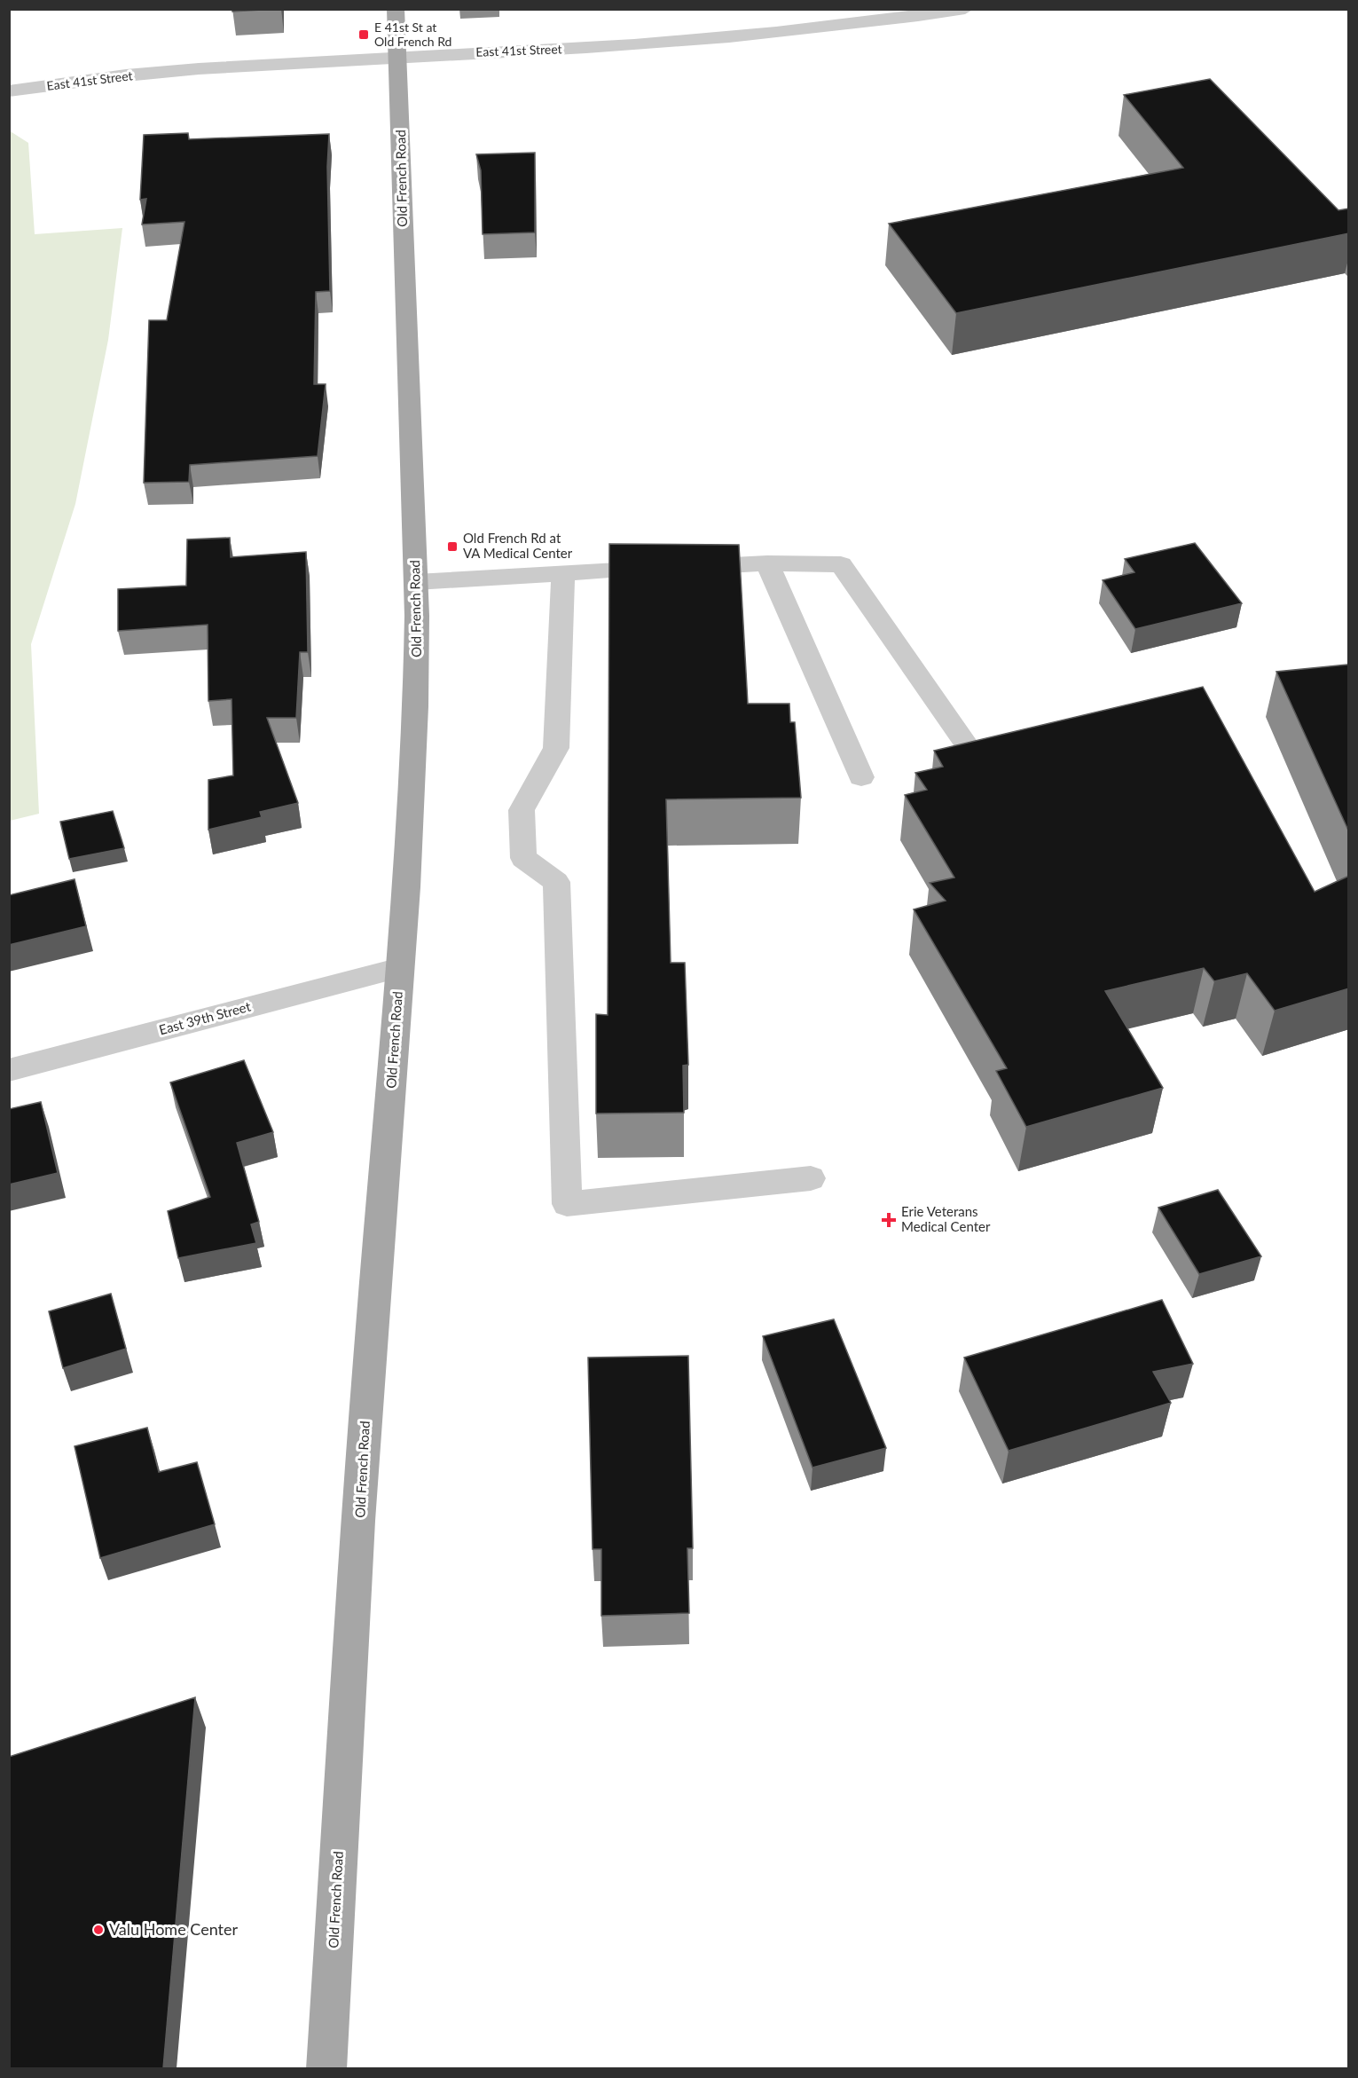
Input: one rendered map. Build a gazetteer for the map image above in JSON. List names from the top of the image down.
{
  "streets": {
    "main road": ["Old French Road"],
    "street": ["East 41st Street", "East 39th Street"]
  },
  "crossings": [
    ["East 41st Street", "Old French Road"],
    ["Old French Road", "East 39th Street"]
  ],
  "places": {
    "transit": ["E 41st St at Old French Rd", "Old French Rd at VA Medical Center"],
    "health": ["Erie Veterans Medical Center"],
    "other": ["Valu Home Center"]
  }
}
